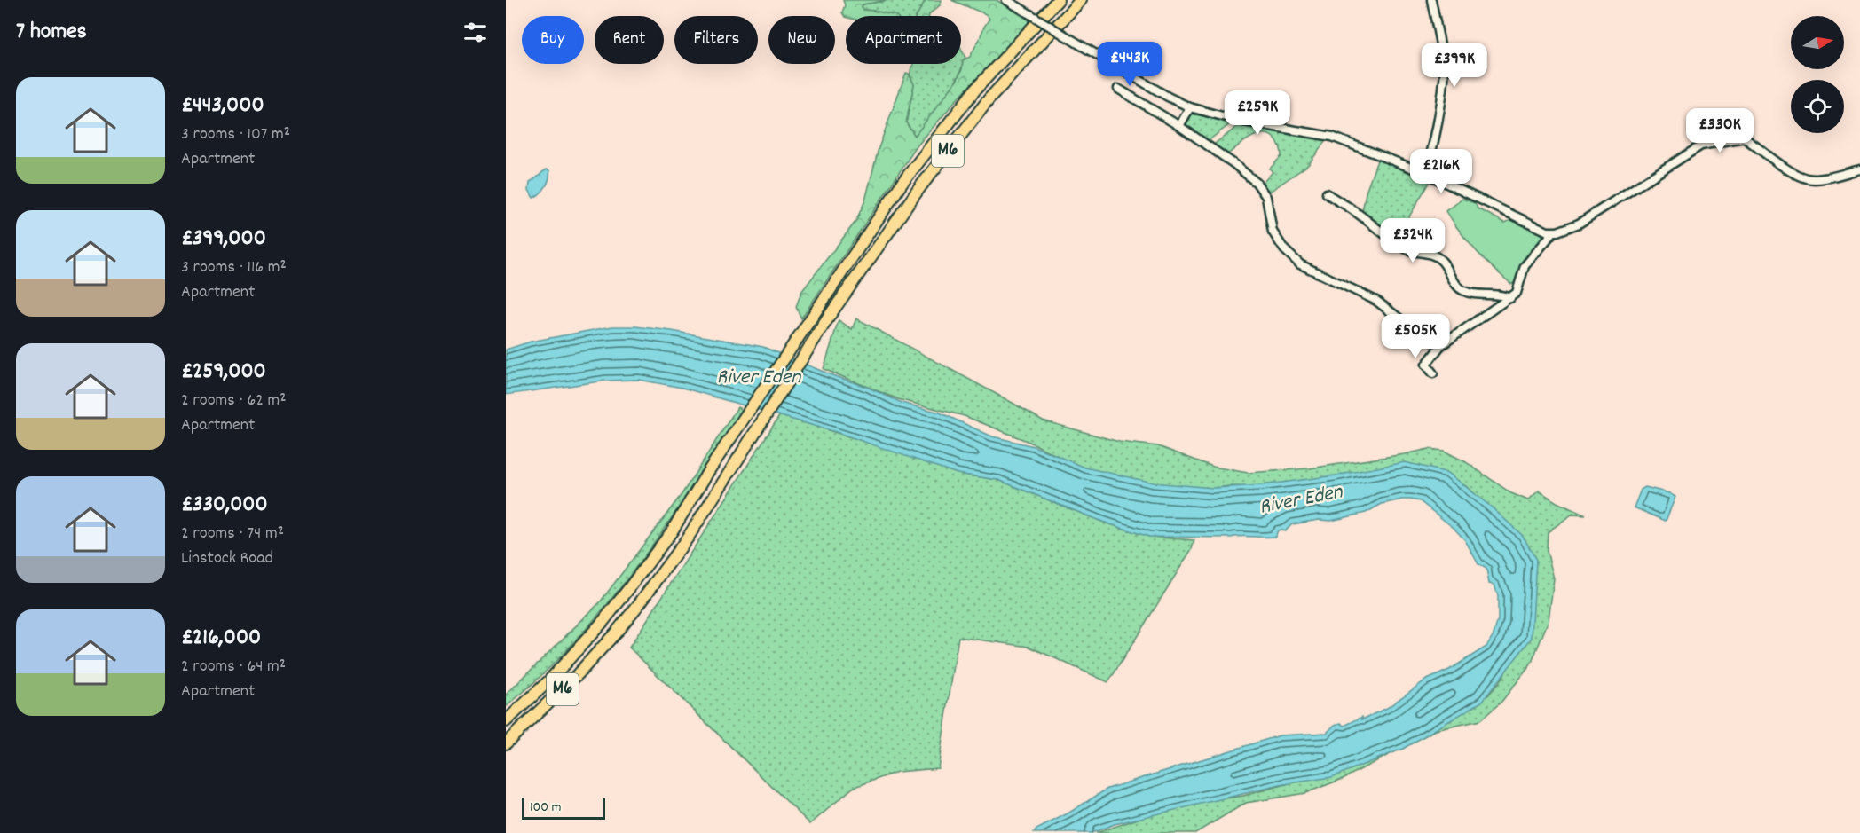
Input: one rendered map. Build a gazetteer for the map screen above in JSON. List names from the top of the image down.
{
  "streets": {
    "highway": ["M6"]
  },
  "water": ["River Eden"],
  "scale_bar": "100 m",
  "north": "right",
  "page": {
    "heading": "7 homes",
    "chip": [
      "Buy",
      "Rent",
      "Filters",
      "New",
      "Apartment"
    ],
    "price": [
      "£443K",
      "£399K",
      "£259K",
      "£330K",
      "£216K",
      "£324K",
      "£505K"
    ],
    "list": [
      {
        "name": "£443,000",
        "note": "3 rooms · 107 m² · Apartment"
      },
      {
        "name": "£399,000",
        "note": "3 rooms · 116 m² · Apartment"
      },
      {
        "name": "£259,000",
        "note": "2 rooms · 62 m² · Apartment"
      },
      {
        "name": "£330,000",
        "note": "2 rooms · 74 m² · Linstock Road"
      },
      {
        "name": "£216,000",
        "note": "2 rooms · 64 m² · Apartment"
      }
    ],
    "scale": "100 m"
  }
}
